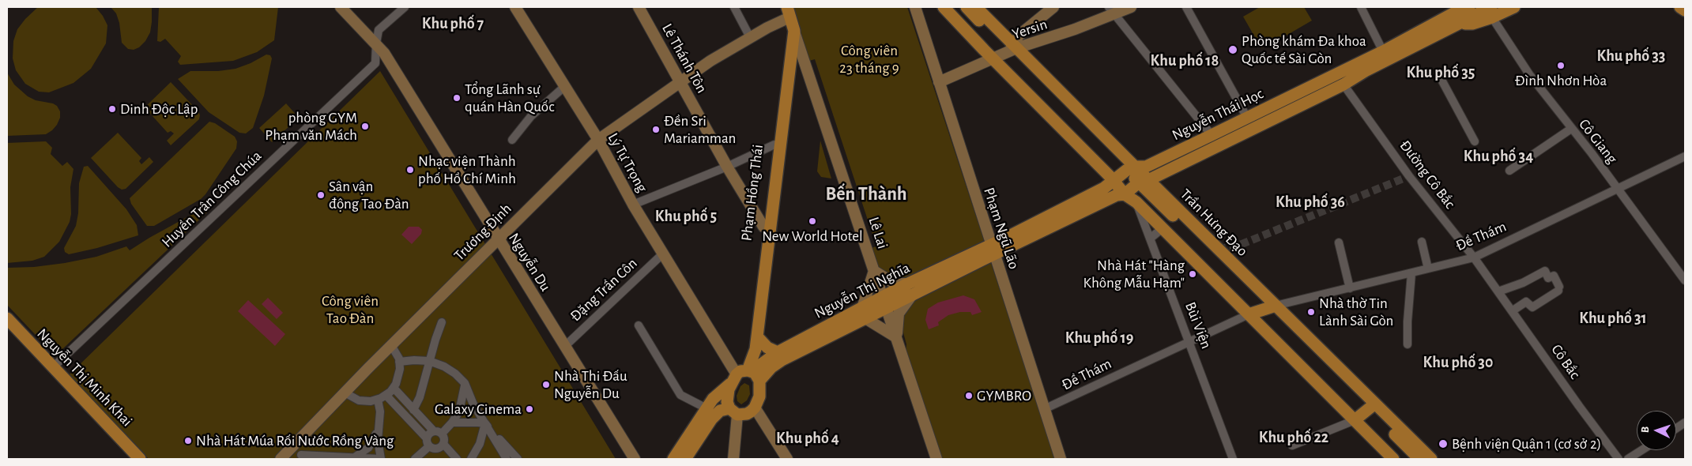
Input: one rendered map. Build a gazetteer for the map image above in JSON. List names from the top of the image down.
{
  "streets": {
    "main road": [
      "Nguyễn Thái Học",
      "Phạm Hồng Thái",
      "Trần Hưng Đạo",
      "Lê Lai",
      "Nguyễn Thị Nghĩa",
      "Nguyễn Thị Minh Khai"
    ],
    "street": [
      "Yersin",
      "Lê Thánh Tôn",
      "Cô Giang",
      "Lý Tự Trọng",
      "Đường Cô Bắc",
      "Huyền Trân Công Chúa",
      "Phạm Ngũ Lão",
      "Trương Định",
      "Ðề Thám",
      "Nguyễn Du",
      "Đặng Trần Côn",
      "Bùi Viện",
      "Cô Bắc"
    ]
  },
  "crossings": [
    ["Yersin", "Trần Hưng Đạo"],
    ["Yersin", "Phạm Ngũ Lão"],
    ["Lê Thánh Tôn", "Phạm Hồng Thái"],
    ["Lê Thánh Tôn", "Trương Định"],
    ["Nguyễn Thái Học", "Cô Giang"],
    ["Nguyễn Thái Học", "Đường Cô Bắc"],
    ["Nguyễn Thái Học", "Trần Hưng Đạo"],
    ["Nguyễn Thái Học", "Phạm Ngũ Lão"],
    ["Nguyễn Thái Học", "Nguyễn Thị Nghĩa"],
    ["Cô Giang", "Ðề Thám"],
    ["Lý Tự Trọng", "Phạm Hồng Thái"],
    ["Lý Tự Trọng", "Trương Định"],
    ["Lý Tự Trọng", "Đặng Trần Côn"],
    ["Lý Tự Trọng", "Nguyễn Thị Nghĩa"],
    ["Đường Cô Bắc", "Ðề Thám"],
    ["Đường Cô Bắc", "Cô Bắc"],
    ["Phạm Hồng Thái", "Trương Định"],
    ["Phạm Hồng Thái", "Lê Lai"],
    ["Phạm Hồng Thái", "Nguyễn Thị Nghĩa"],
    ["Huyền Trân Công Chúa", "Nguyễn Du"],
    ["Huyền Trân Công Chúa", "Nguyễn Thị Minh Khai"],
    ["Trần Hưng Đạo", "Ðề Thám"],
    ["Trần Hưng Đạo", "Bùi Viện"],
    ["Phạm Ngũ Lão", "Ðề Thám"],
    ["Phạm Ngũ Lão", "Nguyễn Thị Nghĩa"],
    ["Trương Định", "Lê Lai"],
    ["Trương Định", "Nguyễn Du"],
    ["Lê Lai", "Nguyễn Thị Nghĩa"],
    ["Ðề Thám", "Bùi Viện"],
    ["Nguyễn Du", "Đặng Trần Côn"]
  ],
  "districts": [
    "Khu phố 7",
    "Khu phố 33",
    "Khu phố 18",
    "Khu phố 35",
    "Khu phố 34",
    "Bến Thành",
    "Khu phố 36",
    "Khu phố 5",
    "Khu phố 31",
    "Khu phố 19",
    "Khu phố 30",
    "Khu phố 22",
    "Khu phố 4"
  ],
  "parks": ["Công viên 23 tháng 9", "Công viên Tao Đàn"],
  "places": [
    "Phòng khám Đa khoa Quốc tế Sài Gòn",
    "Đình Nhơn Hòa",
    "Tổng Lãnh sự quán Hàn Quốc",
    "Dinh Độc Lập",
    "phòng GYM Phạm văn Mách",
    "Đền Sri Mariamman",
    "Nhạc viện Thành phố Hồ Chí Minh",
    "Sân vận động Tao Đàn",
    "New World Hotel",
    "Nhà Hát \"Hàng Không Mẫu Hạm\"",
    "Nhà thờ Tin Lành Sài Gòn",
    "Nhà Thi Đấu Nguyễn Du",
    "GYMBRO",
    "Galaxy Cinema",
    "Nhà Hát Múa Rối Nước Rồng Vàng",
    "Bệnh viện Quận 1 (cơ sở 2)"
  ],
  "north": "left"
}
